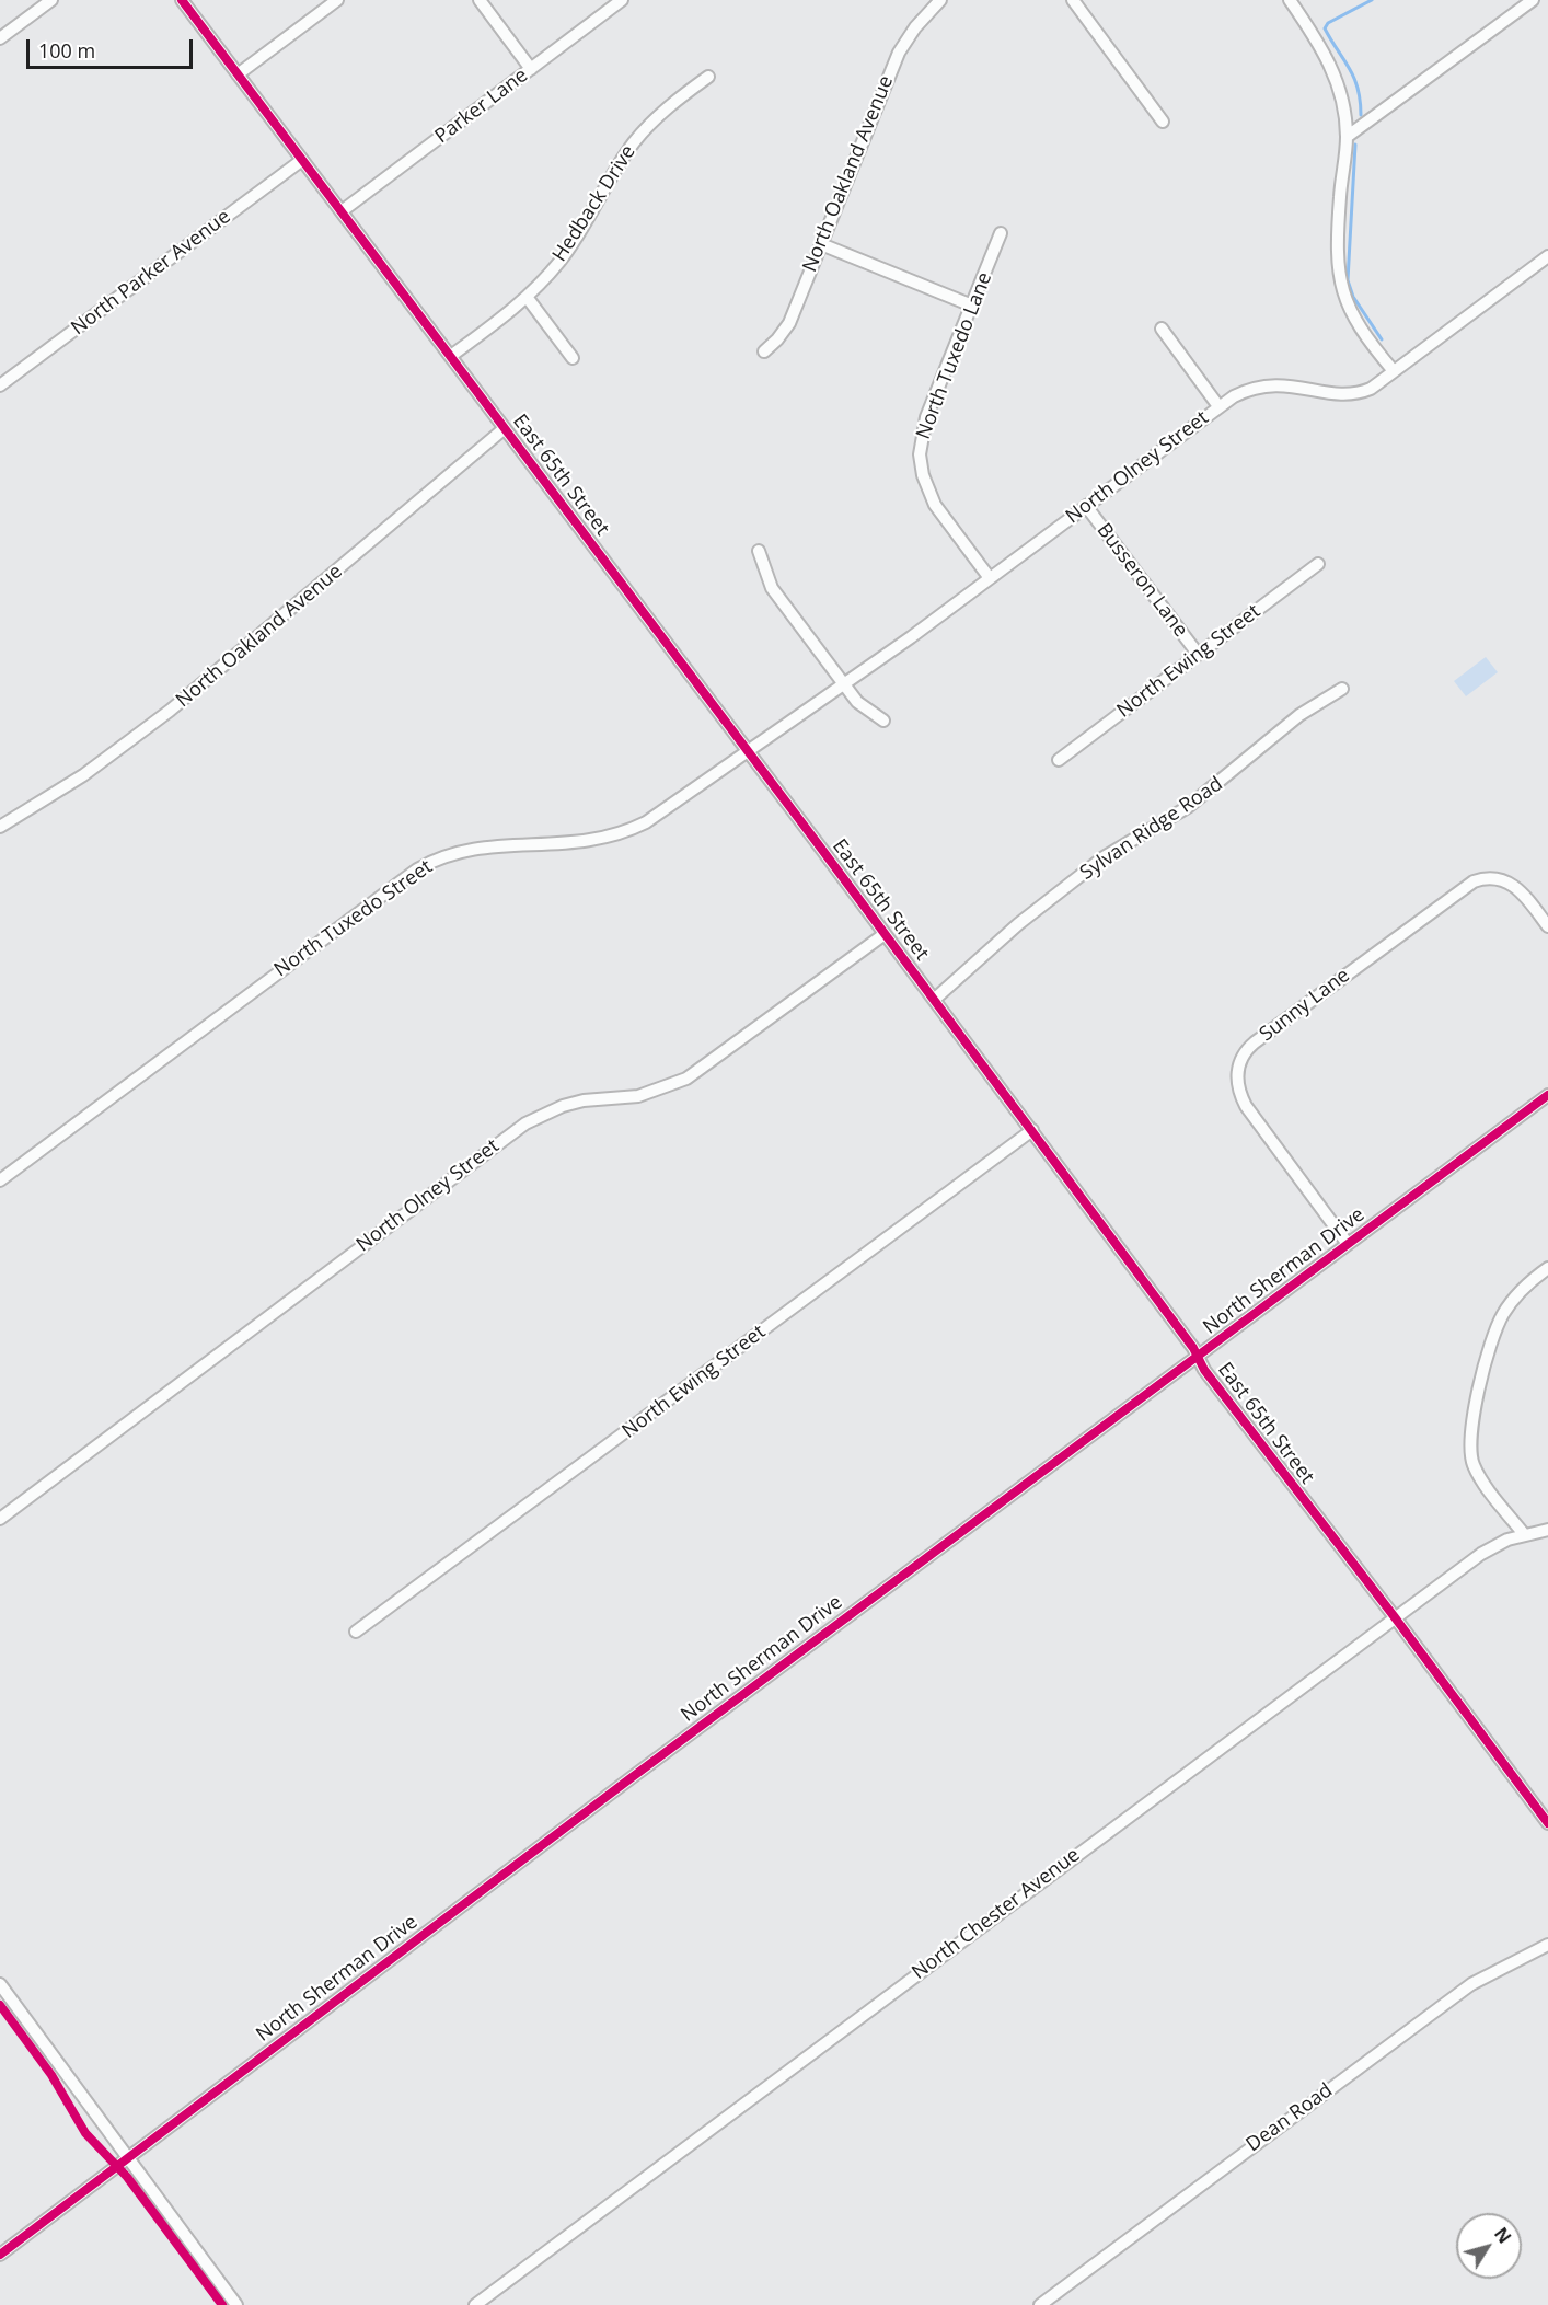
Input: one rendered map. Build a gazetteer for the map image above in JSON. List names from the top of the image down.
{
  "streets": {
    "street": [
      "Parker Lane",
      "North Oakland Avenue",
      "Hedback Drive",
      "North Parker Avenue",
      "North Tuxedo Lane",
      "North Olney Street",
      "East 65th Street",
      "Busseron Lane",
      "North Ewing Street",
      "Sylvan Ridge Road",
      "North Tuxedo Street",
      "Sunny Lane",
      "North Sherman Drive",
      "North Chester Avenue",
      "Dean Road"
    ]
  },
  "crossings": [
    ["Parker Lane", "East 65th Street"],
    ["North Oakland Avenue", "East 65th Street"],
    ["Hedback Drive", "East 65th Street"],
    ["North Parker Avenue", "East 65th Street"],
    ["North Tuxedo Lane", "North Olney Street"],
    ["North Olney Street", "East 65th Street"],
    ["North Olney Street", "Busseron Lane"],
    ["North Olney Street", "North Tuxedo Street"],
    ["East 65th Street", "North Ewing Street"],
    ["East 65th Street", "Sylvan Ridge Road"],
    ["East 65th Street", "North Tuxedo Street"],
    ["East 65th Street", "North Sherman Drive"],
    ["East 65th Street", "North Chester Avenue"],
    ["Busseron Lane", "North Ewing Street"],
    ["Sunny Lane", "North Sherman Drive"]
  ],
  "scale_bar": "100 m",
  "north": "top right"
}
